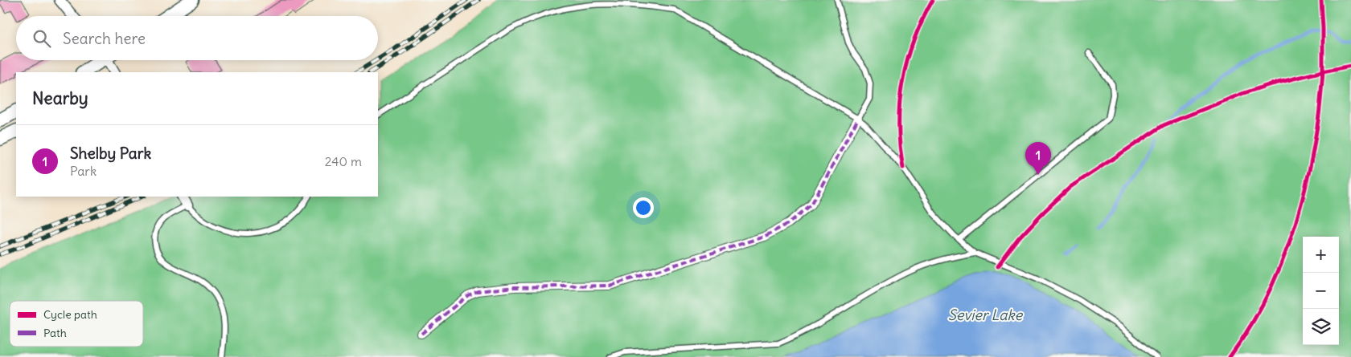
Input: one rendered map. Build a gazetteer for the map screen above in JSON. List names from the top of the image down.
{
  "water": ["Sevier Lake"],
  "legend": ["Cycle path", "Path"],
  "page": {
    "search": "Search here",
    "heading": "Nearby",
    "list": [
      {
        "mark": "1",
        "name": "Shelby Park",
        "note": "Park",
        "value": "240 m"
      }
    ],
    "pins": "1",
    "map_buttons": ["+", "−"]
  }
}
